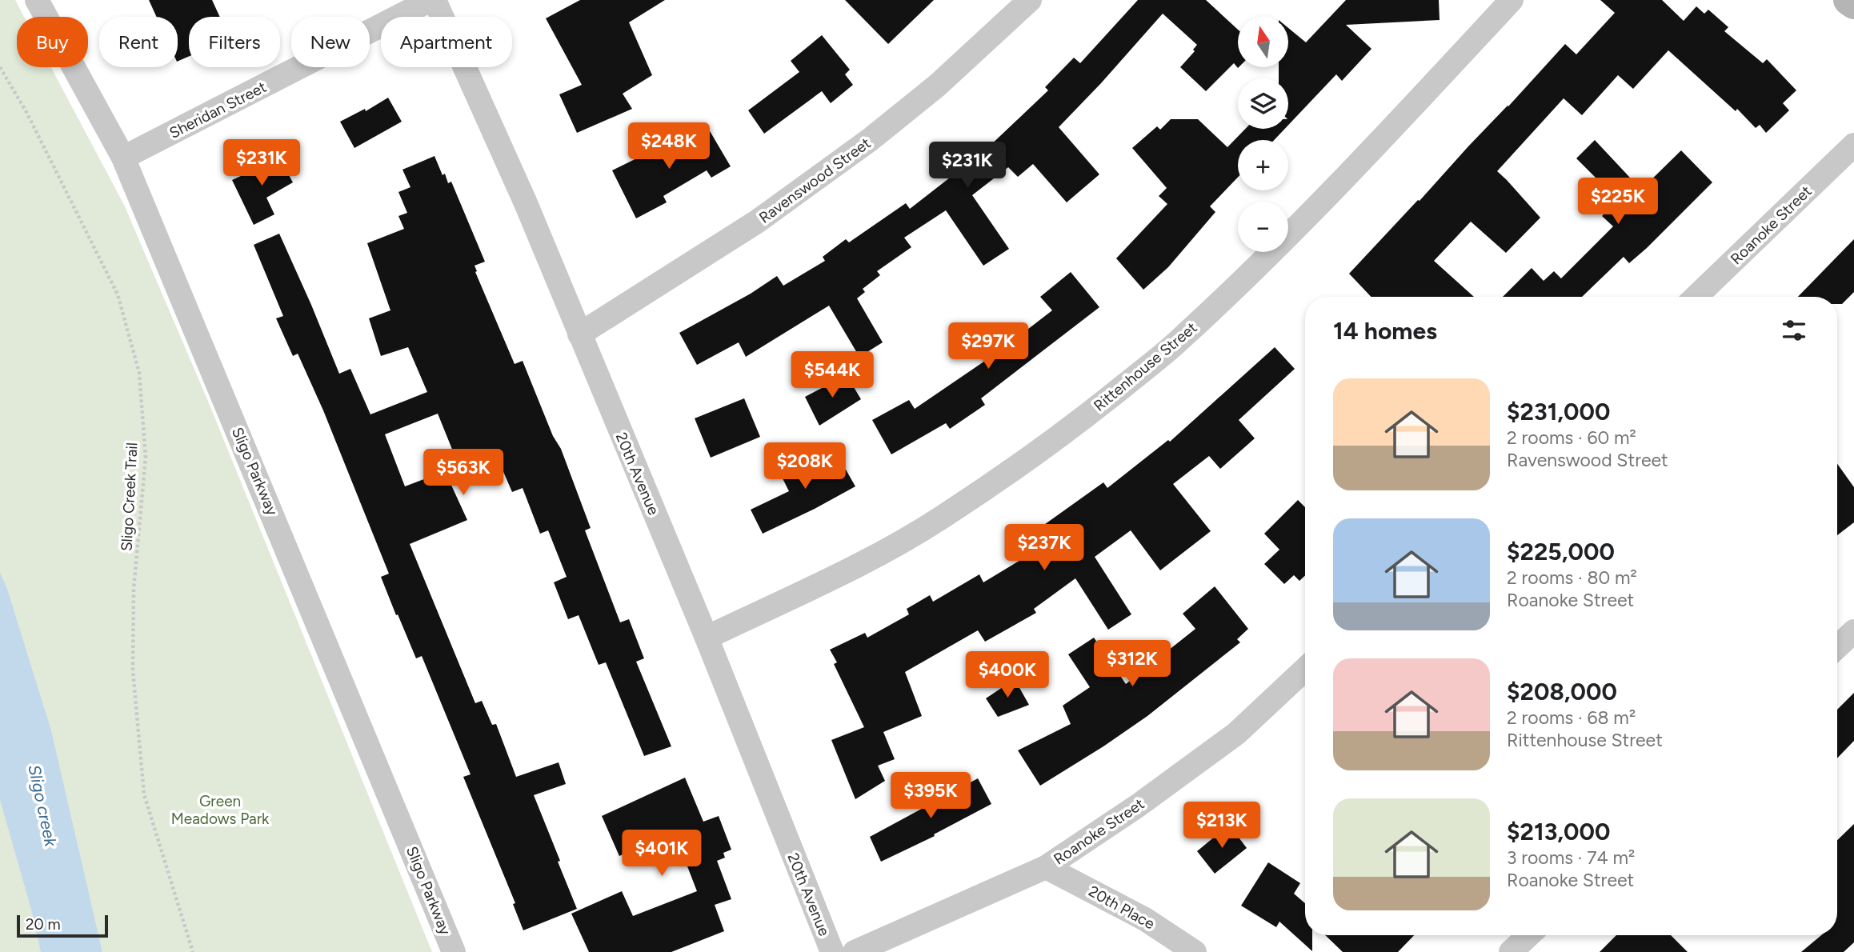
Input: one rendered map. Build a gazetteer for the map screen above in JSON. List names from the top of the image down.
{
  "streets": {
    "street": [
      "Sheridan Street",
      "Ravenswood Street",
      "Roanoke Street",
      "Rittenhouse Street",
      "Sligo Parkway",
      "20th Avenue",
      "20th Place"
    ],
    "path": ["Sligo Creek Trail"]
  },
  "crossings": [
    ["Sheridan Street", "Sligo Parkway"],
    ["Sheridan Street", "20th Avenue"],
    ["Ravenswood Street", "20th Avenue"],
    ["Roanoke Street", "20th Place"],
    ["Rittenhouse Street", "20th Avenue"]
  ],
  "water": ["Sligo creek"],
  "parks": ["Green Meadows Park"],
  "scale_bar": "20 m",
  "north": "top",
  "page": {
    "map_buttons": ["+", "−"],
    "chip": [
      "Buy",
      "Rent",
      "Filters",
      "New",
      "Apartment"
    ],
    "price": [
      "$248K",
      "$231K",
      "$231K",
      "$225K",
      "$297K",
      "$544K",
      "$208K",
      "$563K",
      "$237K",
      "$312K",
      "$400K",
      "$395K",
      "$213K",
      "$401K"
    ],
    "heading": "14 homes",
    "list": [
      {
        "name": "$231,000",
        "note": "2 rooms · 60 m² · Ravenswood Street"
      },
      {
        "name": "$225,000",
        "note": "2 rooms · 80 m² · Roanoke Street"
      },
      {
        "name": "$208,000",
        "note": "2 rooms · 68 m² · Rittenhouse Street"
      },
      {
        "name": "$213,000",
        "note": "3 rooms · 74 m² · Roanoke Street"
      }
    ],
    "scale": "20 m"
  }
}
